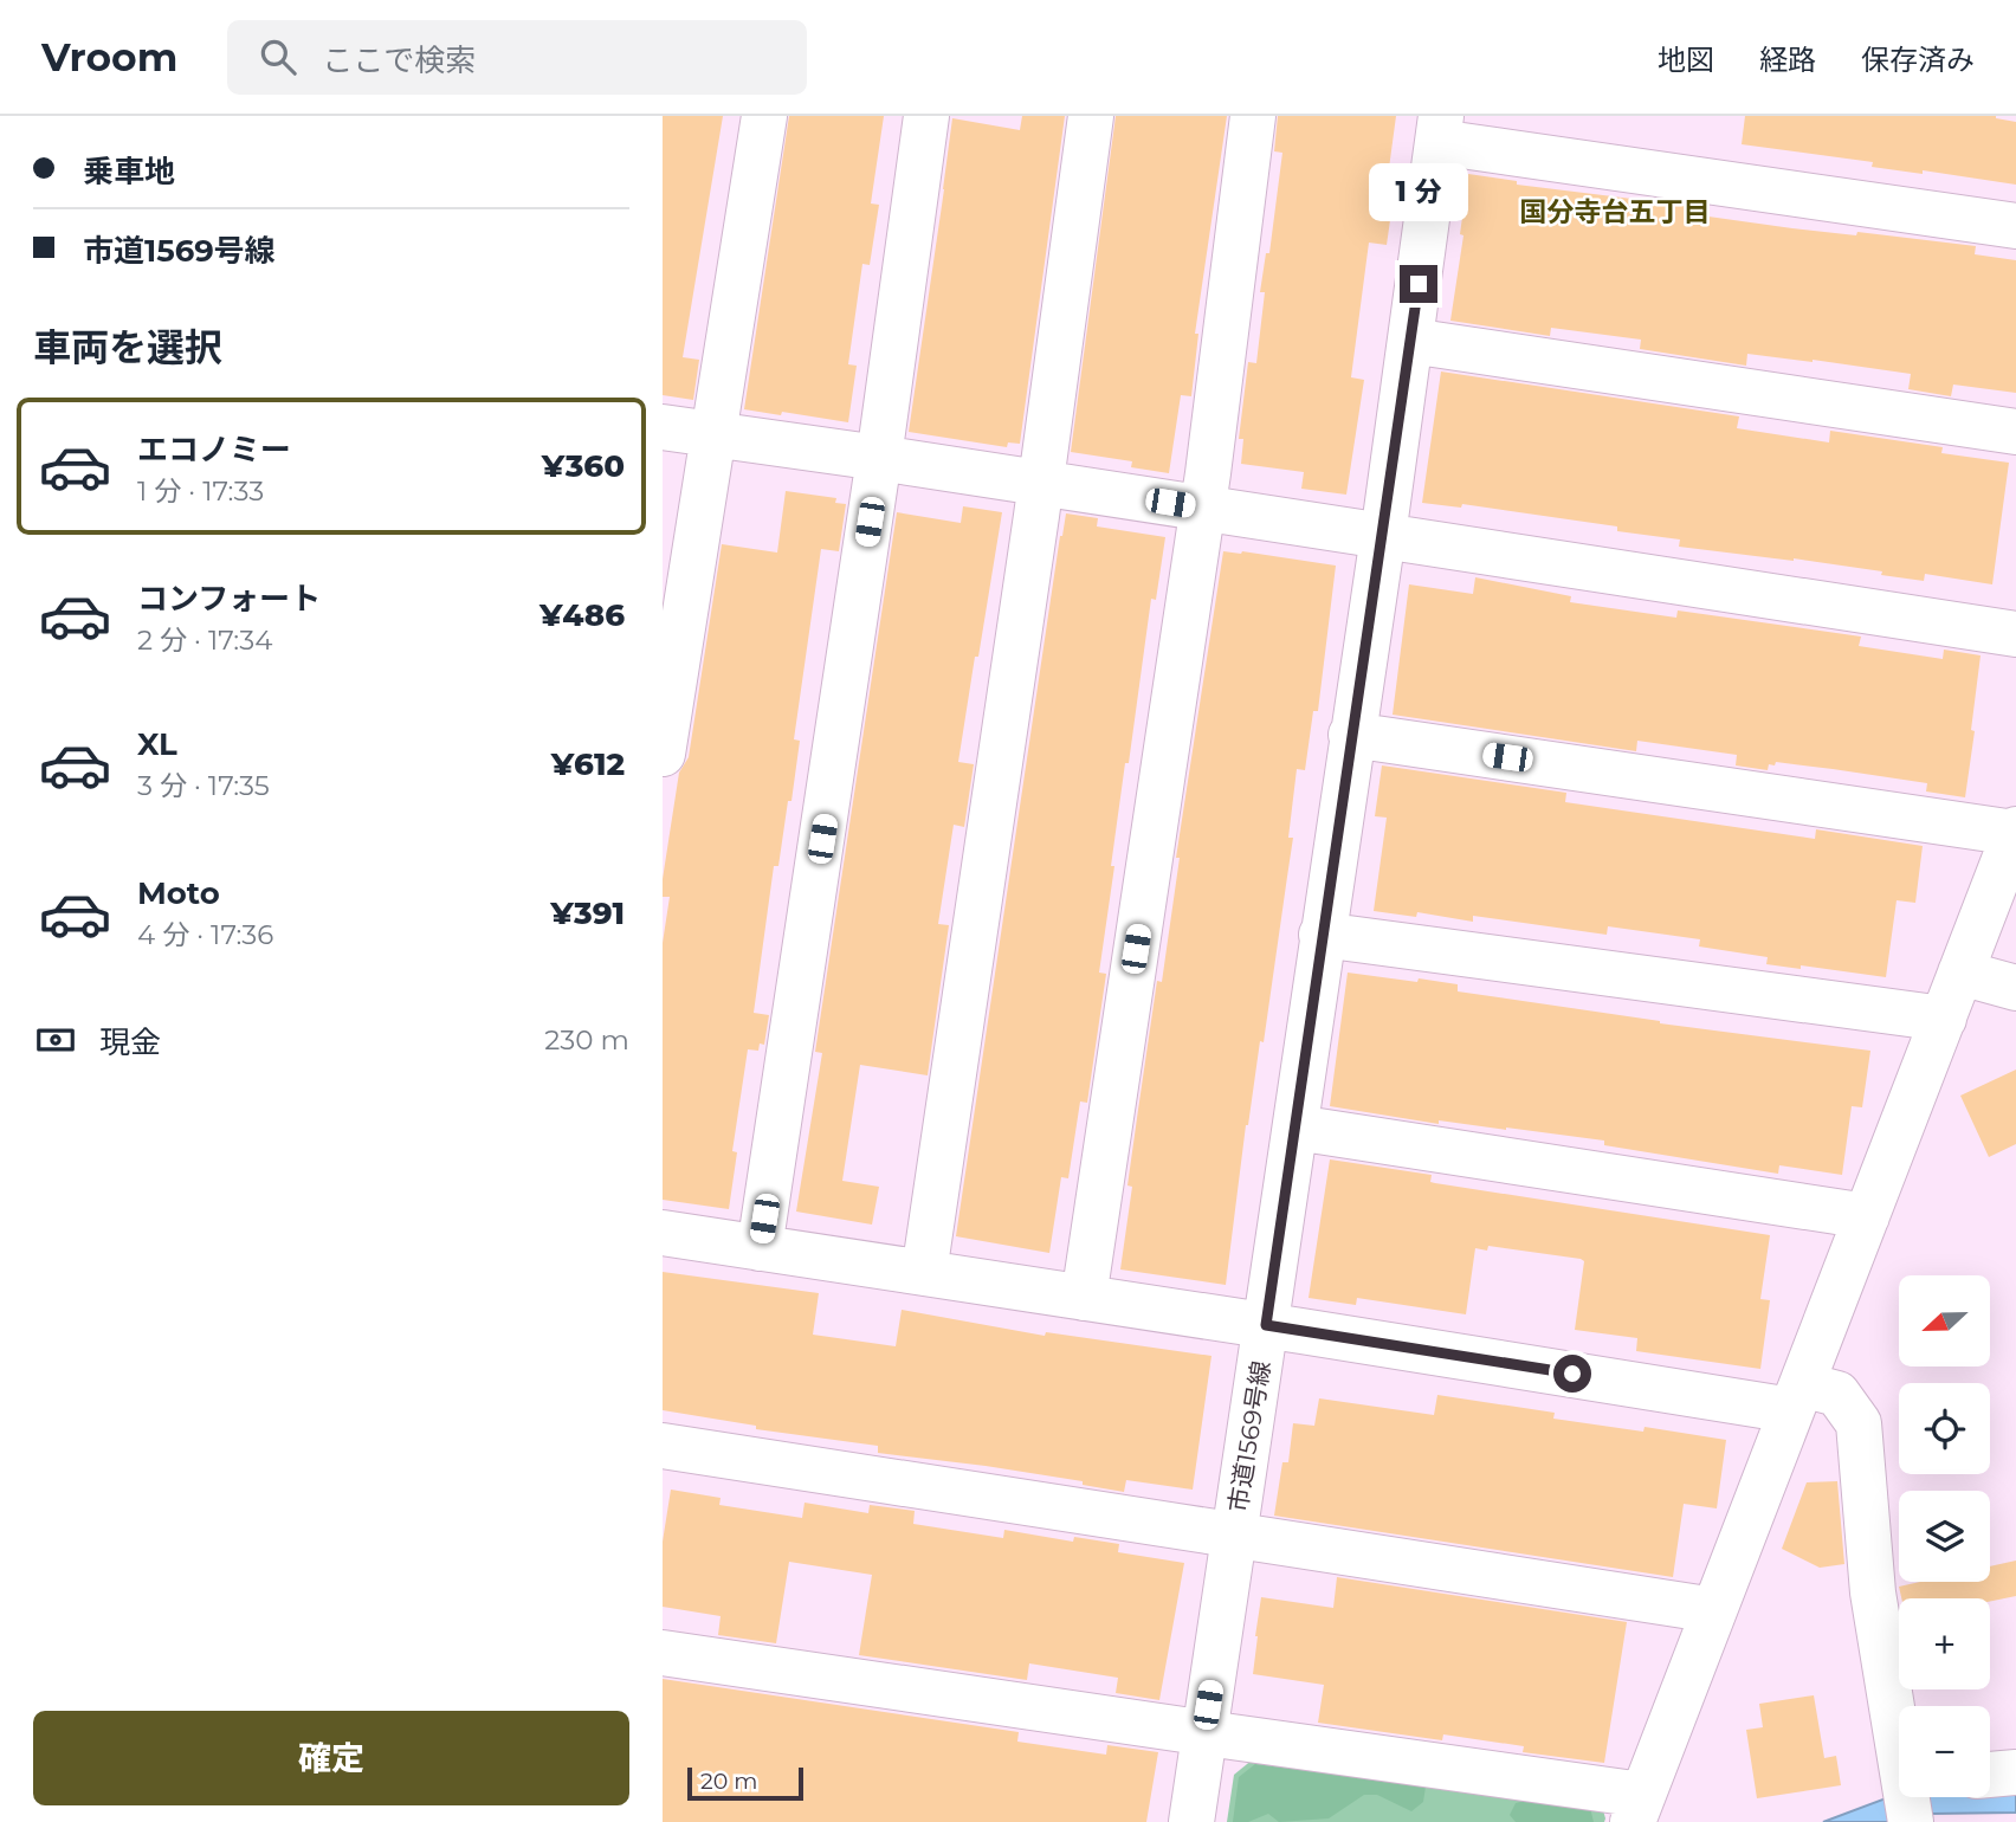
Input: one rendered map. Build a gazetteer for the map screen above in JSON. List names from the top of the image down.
{
  "streets": {
    "street": ["市道1569号線"]
  },
  "districts": ["国分寺台五丁目"],
  "scale_bar": "20 m",
  "north": "left",
  "page": {
    "header": "Vroom",
    "search": "ここで検索",
    "nav": ["地図", "経路", "保存済み"],
    "banner": ["乗車地", "市道1569号線"],
    "bubble": "1 分",
    "heading": "車両を選択",
    "list": [
      {
        "name": "エコノミー",
        "note": "1 分 · 17:33",
        "value": "¥360"
      },
      {
        "name": "コンフォート",
        "note": "2 分 · 17:34",
        "value": "¥486"
      },
      {
        "name": "XL",
        "note": "3 分 · 17:35",
        "value": "¥612"
      },
      {
        "name": "Moto",
        "note": "4 分 · 17:36",
        "value": "¥391"
      }
    ],
    "pay": ["現金", "230 m"],
    "map_buttons": ["+", "−"],
    "buttons": "確定",
    "scale": "20 m"
  }
}
